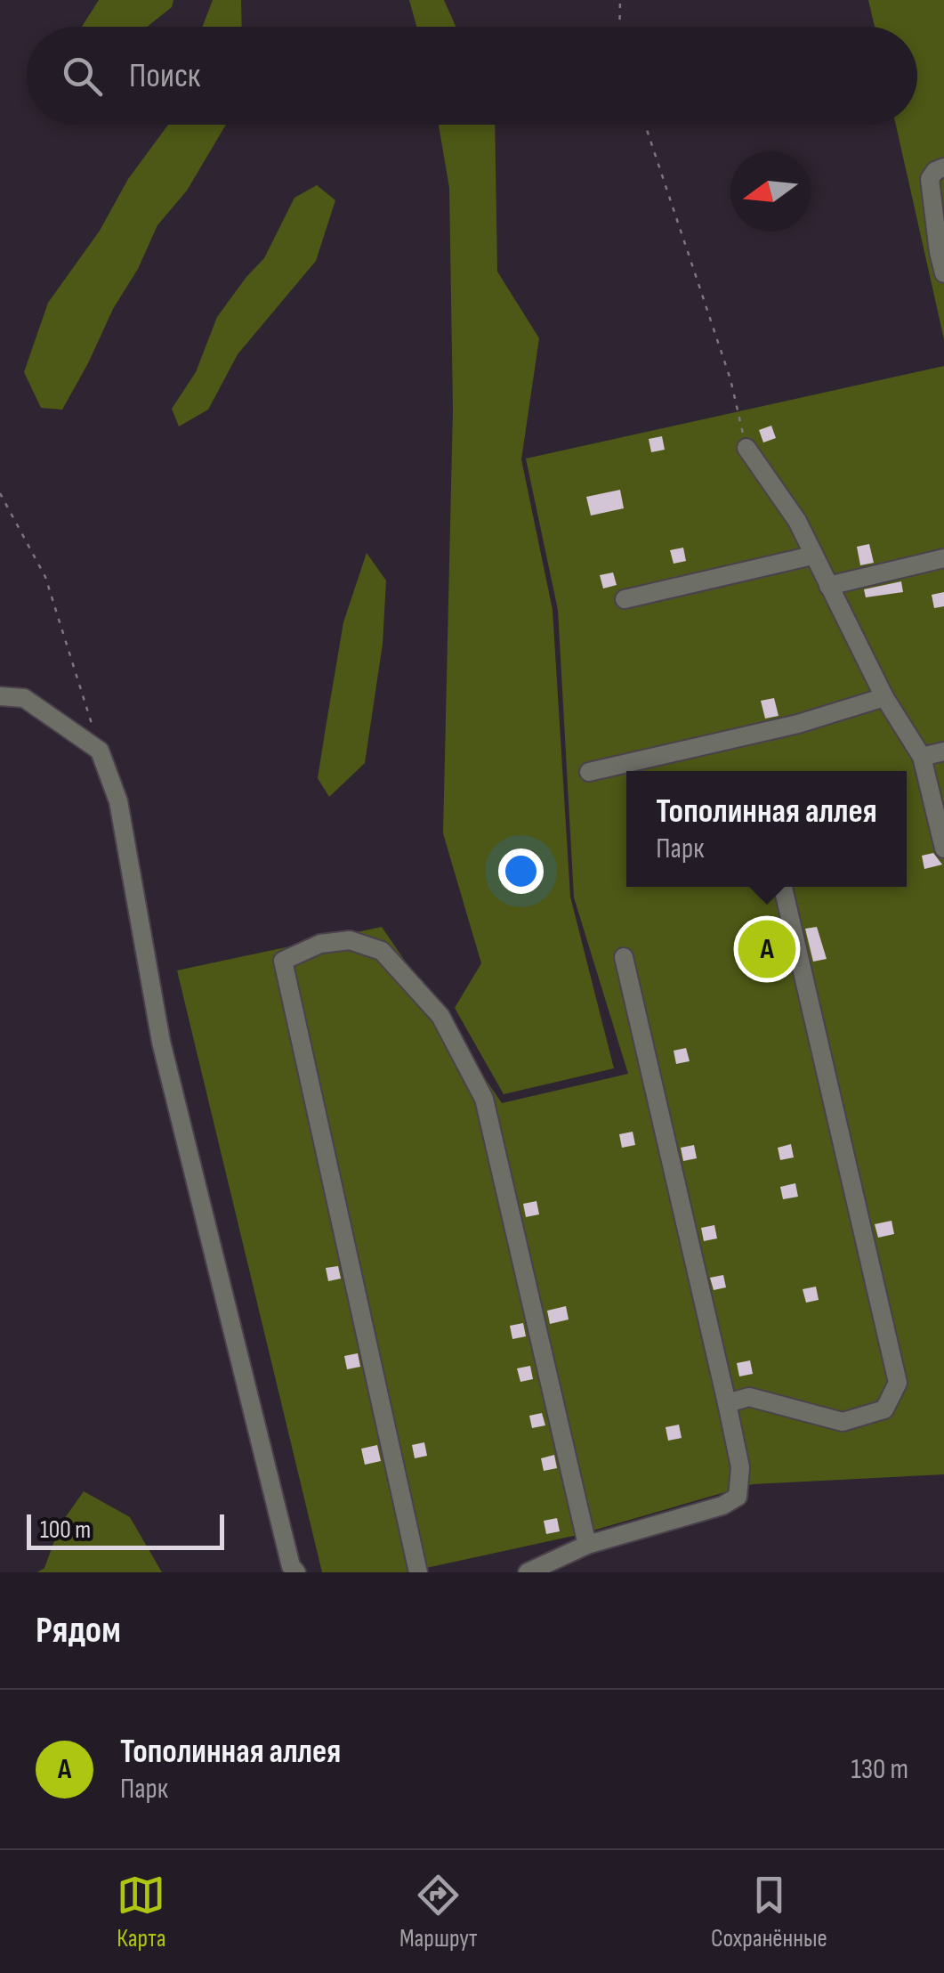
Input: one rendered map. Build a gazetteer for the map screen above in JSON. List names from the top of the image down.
{
  "scale_bar": "100 m",
  "north": "left",
  "page": {
    "search": "Поиск",
    "popup": ["Тополинная аллея", "Парк"],
    "pins": "A",
    "scale": "100 m",
    "heading": "Рядом",
    "list": [
      {
        "mark": "A",
        "name": "Тополинная аллея",
        "note": "Парк",
        "value": "130 m"
      }
    ],
    "nav": ["Карта", "Маршрут", "Сохранённые"]
  }
}
